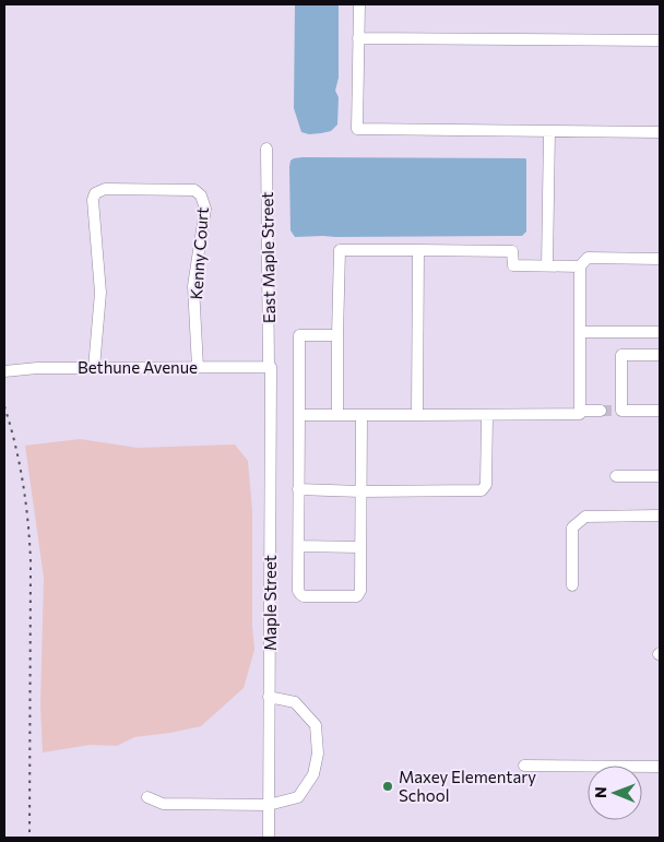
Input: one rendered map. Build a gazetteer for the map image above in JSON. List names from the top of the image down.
{
  "streets": {
    "street": [
      "Kenny Court",
      "East Maple Street",
      "Bethune Avenue",
      "Maple Street"
    ]
  },
  "crossings": [
    ["Kenny Court", "Bethune Avenue"],
    ["East Maple Street", "Bethune Avenue"],
    ["East Maple Street", "Maple Street"],
    ["Bethune Avenue", "Maple Street"]
  ],
  "places": ["Maxey Elementary School"],
  "north": "left"
}
